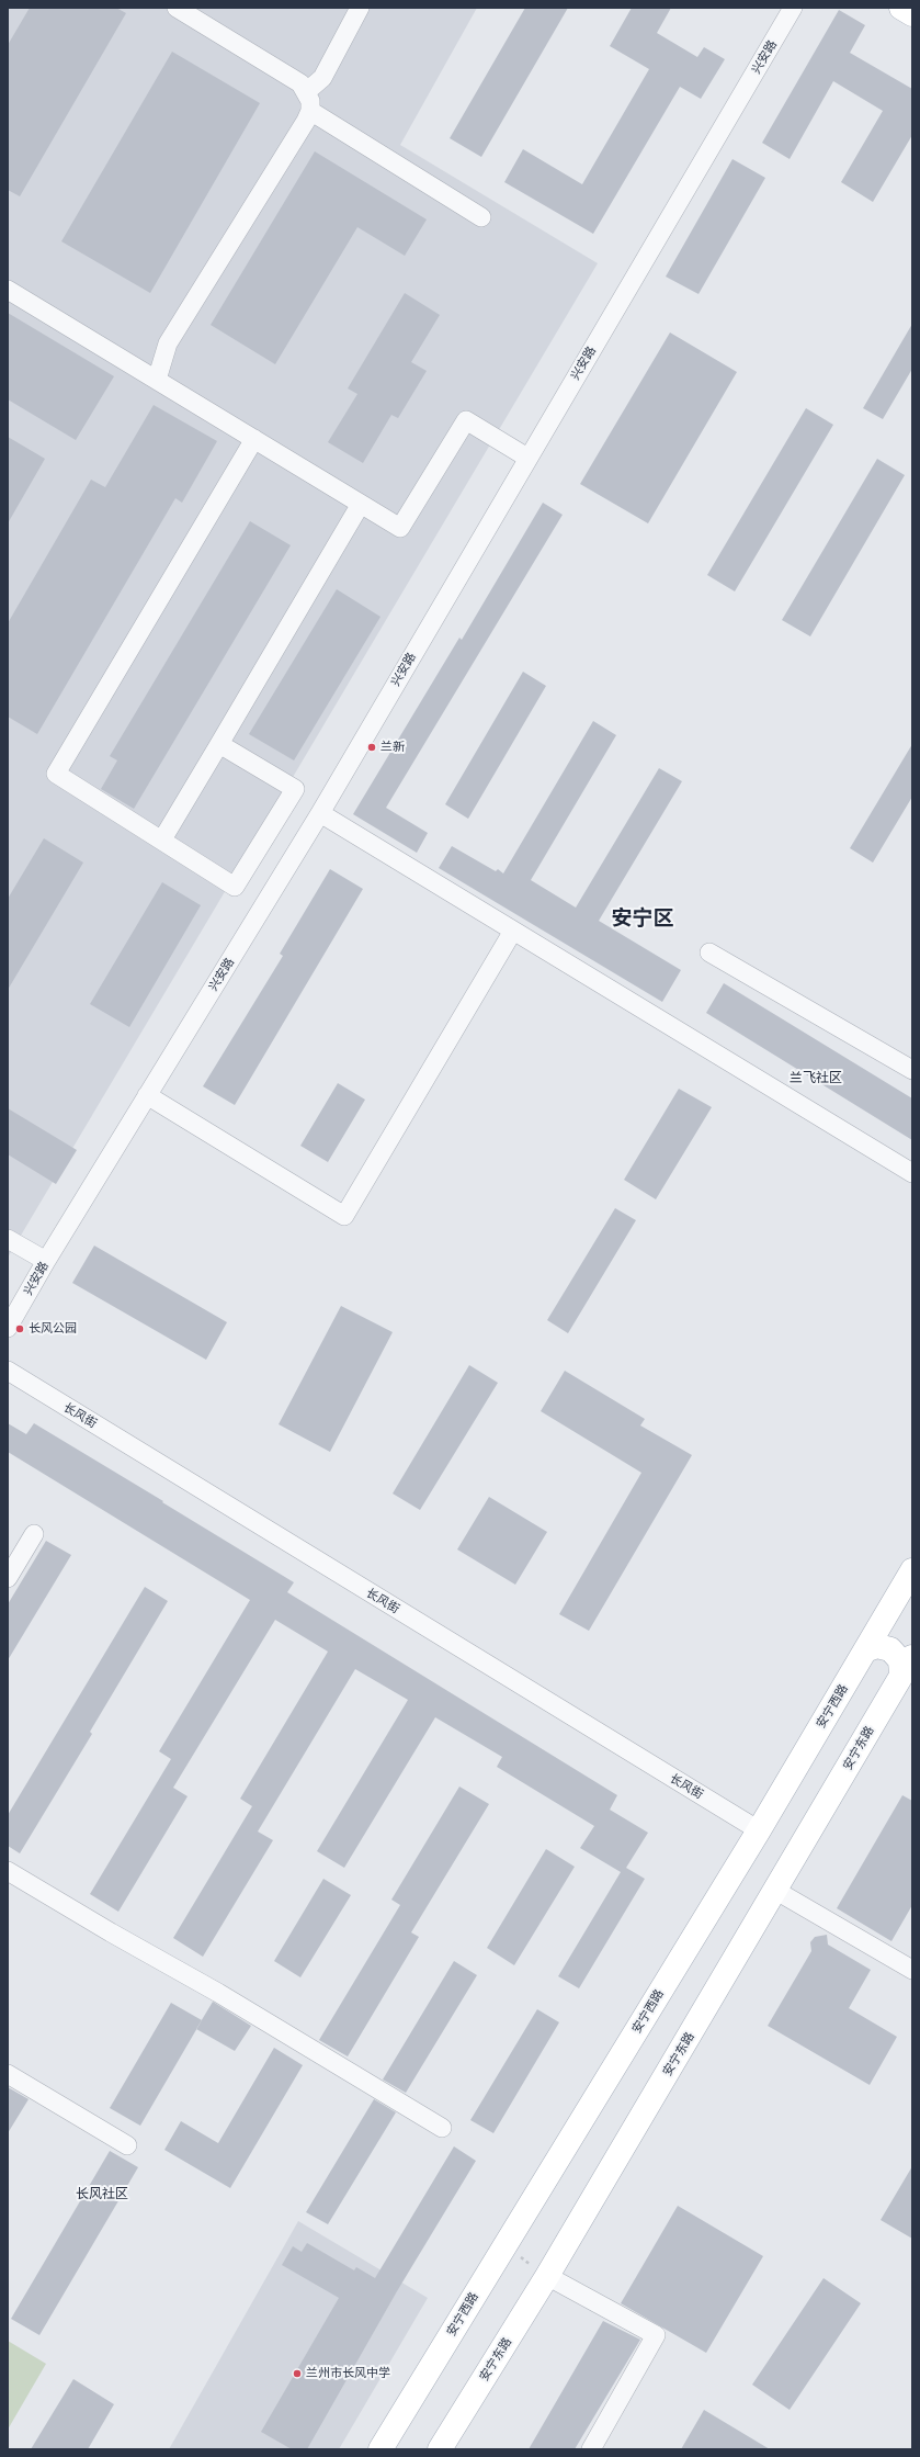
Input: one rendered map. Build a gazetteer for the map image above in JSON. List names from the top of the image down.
{
  "streets": {
    "main road": ["安宁西路", "安宁东路"],
    "street": ["兴安路", "长风街"]
  },
  "crossings": [
    ["长风街", "安宁西路"]
  ],
  "districts": ["安宁区", "兰飞社区", "长风社区"],
  "places": ["兰新", "长风公园", "兰州市长风中学"]
}
